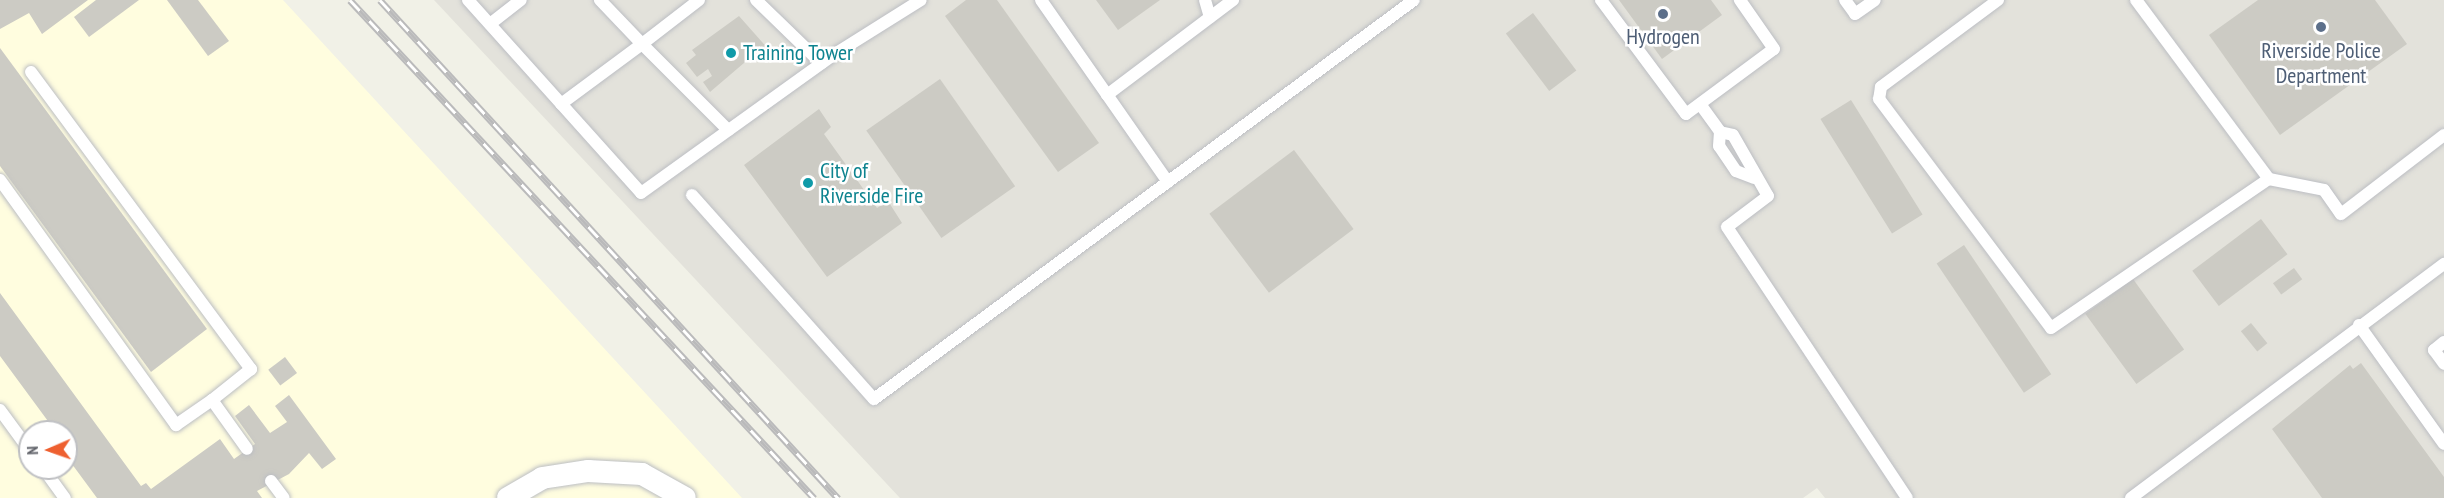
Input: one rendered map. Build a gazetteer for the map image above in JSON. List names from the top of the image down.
{
  "places": [
    "Hydrogen",
    "Riverside Police Department",
    "Training Tower",
    "City of Riverside Fire"
  ],
  "north": "left"
}
